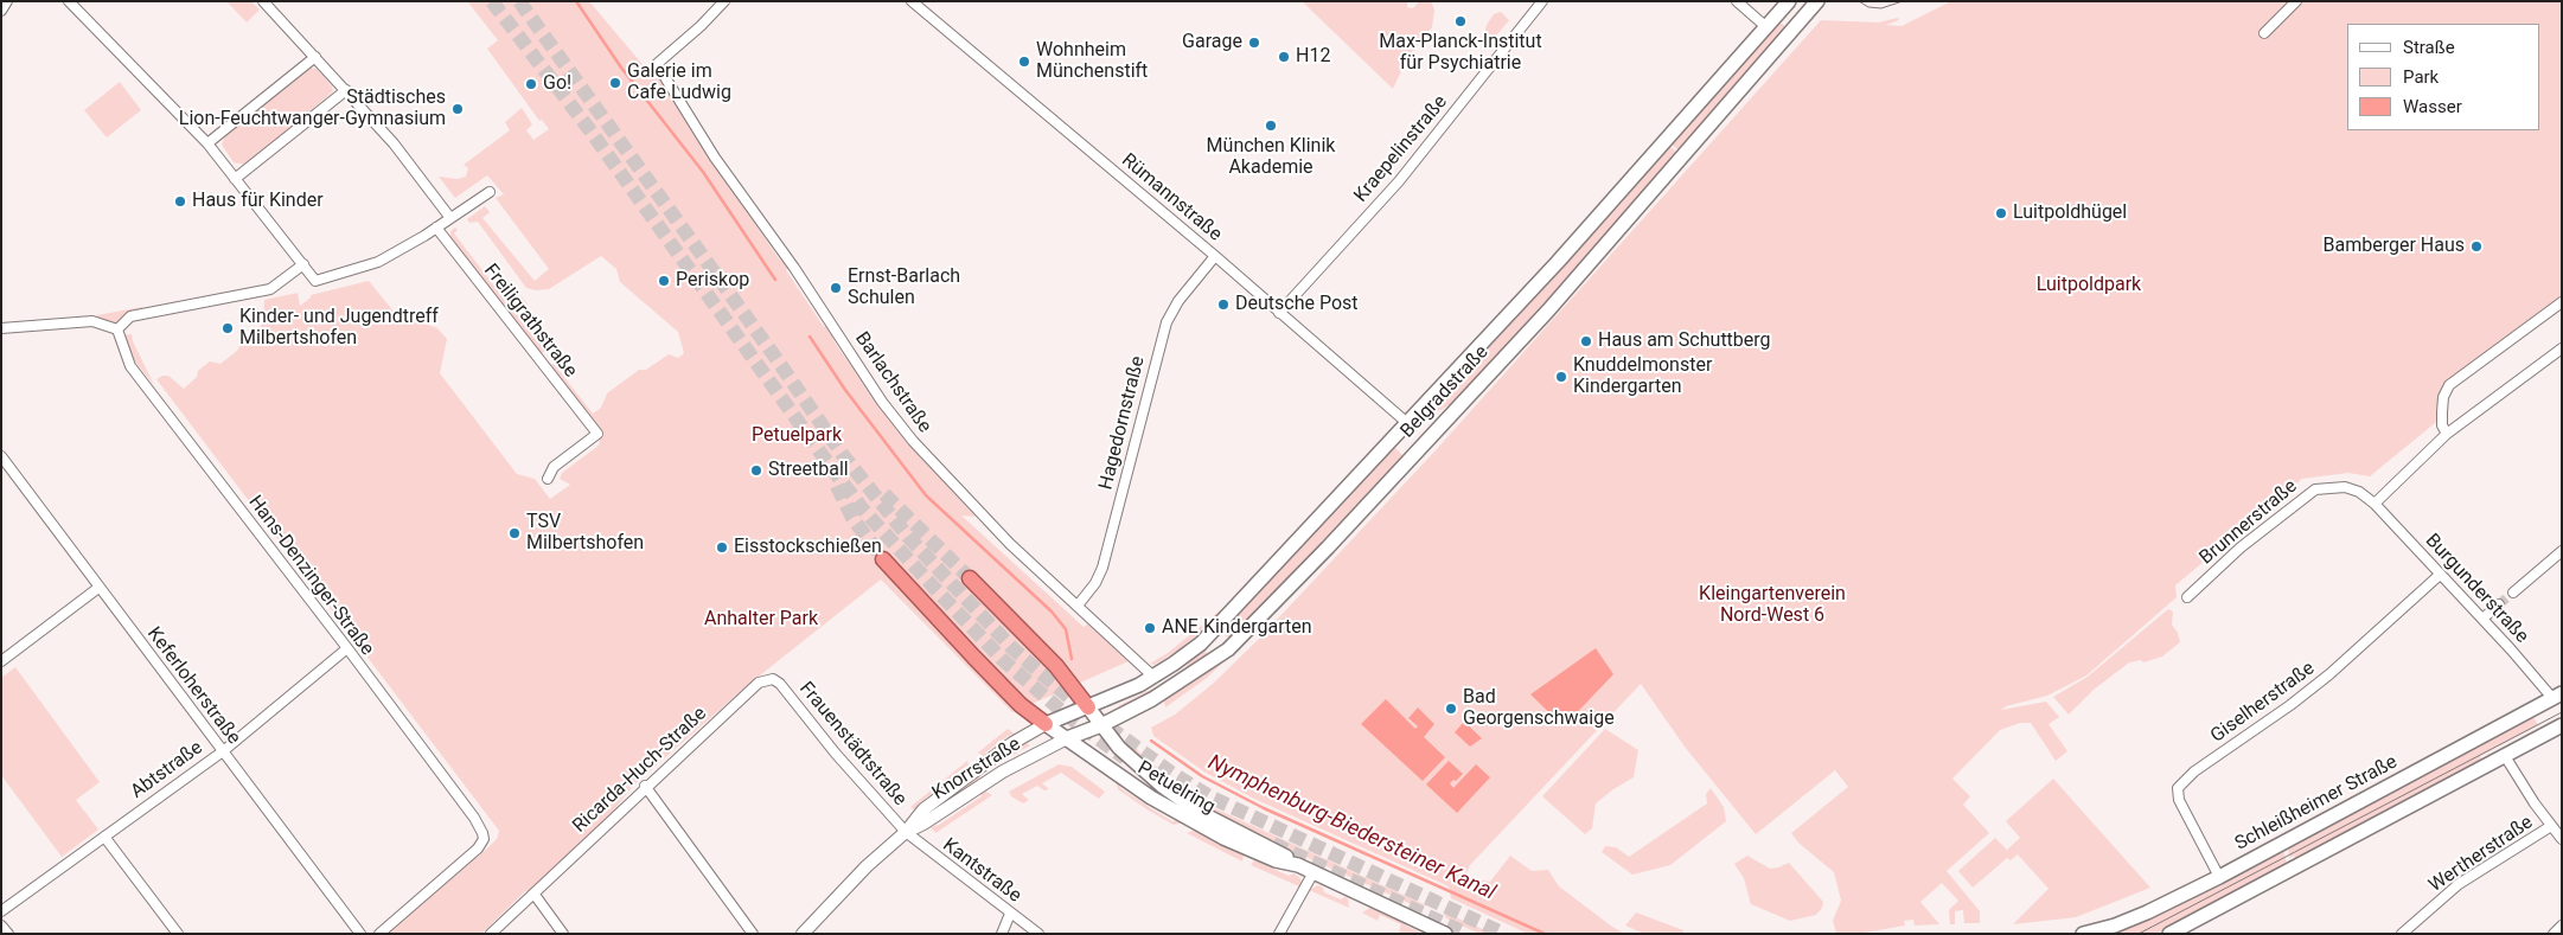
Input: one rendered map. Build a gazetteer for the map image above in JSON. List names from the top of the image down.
{
  "streets": {
    "main road": ["Belgradstraße", "Petuelring", "Schleißheimer Straße"],
    "street": [
      "Kraepelinstraße",
      "Rümannstraße",
      "Freiligrathstraße",
      "Barlachstraße",
      "Hagedornstraße",
      "Brunnerstraße",
      "Hans-Denzinger-Straße",
      "Burgunderstraße",
      "Keferloherstraße",
      "Giselherstraße",
      "Frauenstädtstraße",
      "Knorrstraße",
      "Abtstraße",
      "Ricarda-Huch-Straße",
      "Wertherstraße",
      "Kantstraße"
    ]
  },
  "crossings": [
    ["Kraepelinstraße", "Rümannstraße"],
    ["Rümannstraße", "Belgradstraße"],
    ["Rümannstraße", "Hagedornstraße"],
    ["Barlachstraße", "Belgradstraße"],
    ["Barlachstraße", "Hagedornstraße"],
    ["Belgradstraße", "Knorrstraße"],
    ["Belgradstraße", "Petuelring"],
    ["Brunnerstraße", "Burgunderstraße"],
    ["Hans-Denzinger-Straße", "Abtstraße"],
    ["Burgunderstraße", "Giselherstraße"],
    ["Burgunderstraße", "Schleißheimer Straße"],
    ["Keferloherstraße", "Abtstraße"],
    ["Giselherstraße", "Schleißheimer Straße"],
    ["Frauenstädtstraße", "Knorrstraße"],
    ["Frauenstädtstraße", "Ricarda-Huch-Straße"],
    ["Frauenstädtstraße", "Kantstraße"],
    ["Knorrstraße", "Petuelring"],
    ["Knorrstraße", "Kantstraße"]
  ],
  "water": ["Nymphenburg-Biedersteiner Kanal"],
  "parks": [
    "Luitpoldpark",
    "Petuelpark",
    "Kleingartenverein Nord-West 6",
    "Anhalter Park"
  ],
  "places": [
    "Max-Planck-Institut für Psychiatrie",
    "Garage",
    "H12",
    "Wohnheim Münchenstift",
    "Galerie im Cafe Ludwig",
    "Go!",
    "Städtisches Lion-Feuchtwanger-Gymnasium",
    "München Klinik Akademie",
    "Haus für Kinder",
    "Luitpoldhügel",
    "Bamberger Haus",
    "Periskop",
    "Ernst-Barlach Schulen",
    "Deutsche Post",
    "Kinder- und Jugendtreff Milbertshofen",
    "Haus am Schuttberg",
    "Knuddelmonster Kindergarten",
    "Streetball",
    "TSV Milbertshofen",
    "Eisstockschießen",
    "ANE Kindergarten",
    "Bad Georgenschwaige"
  ],
  "legend": ["Straße", "Park", "Wasser"]
}
